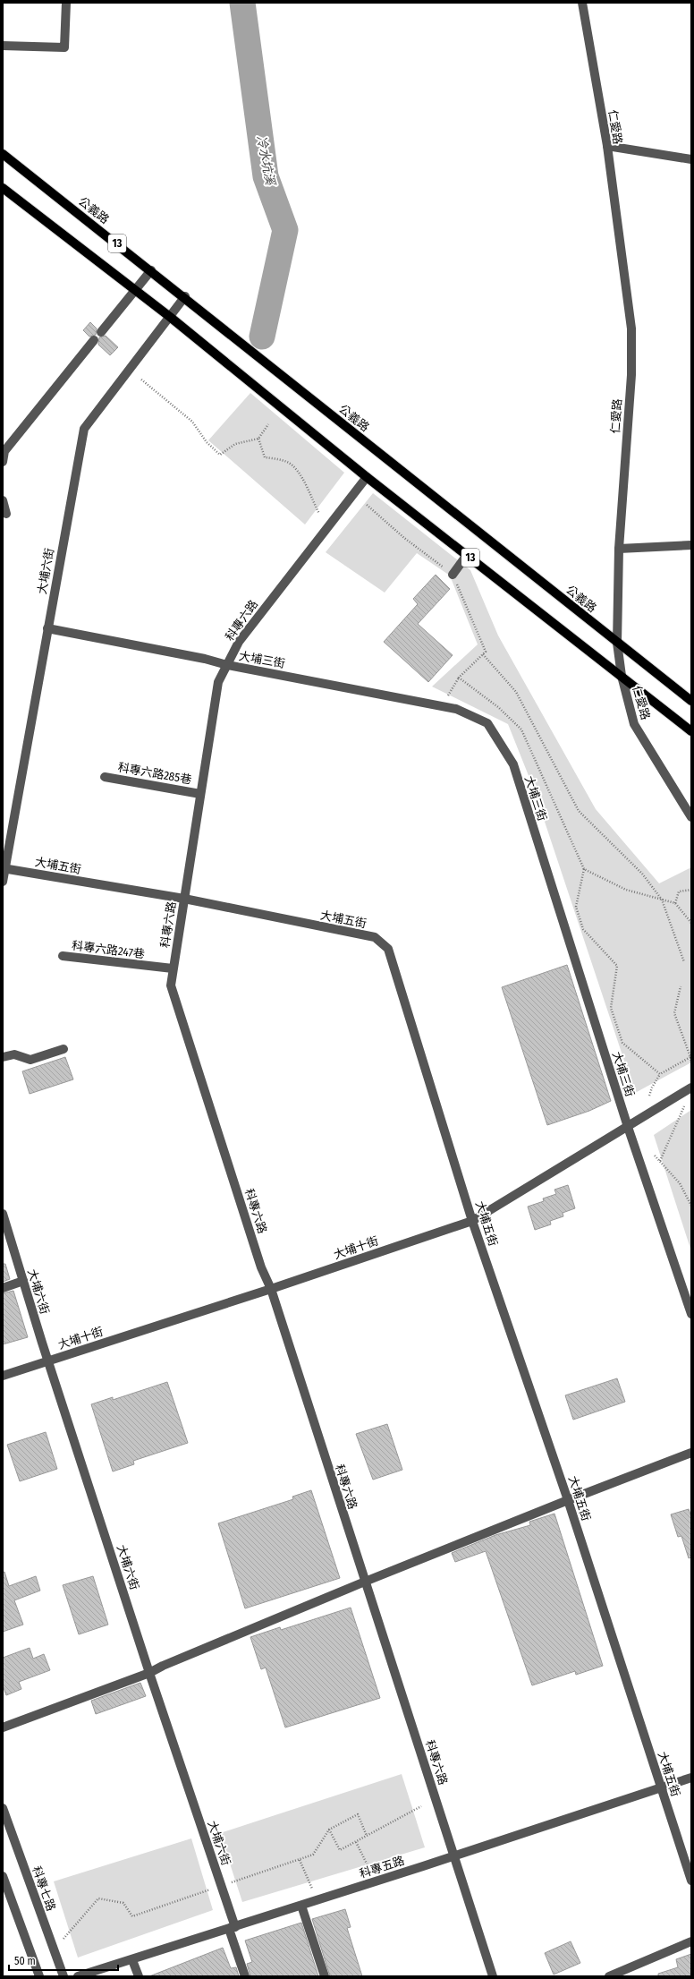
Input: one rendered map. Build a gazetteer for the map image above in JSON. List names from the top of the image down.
{
  "streets": {
    "main road": ["公義路", "13"],
    "street": [
      "仁愛路",
      "大埔六街",
      "科專六路",
      "大埔三街",
      "科專六路285巷",
      "大埔五街",
      "科專六路247巷",
      "大埔十街",
      "科專五路",
      "科專七路"
    ]
  },
  "crossings": [
    ["仁愛路", "公義路"],
    ["仁愛路", "13"],
    ["公義路", "大埔六街"],
    ["13", "大埔六街"],
    ["13", "科專六路"],
    ["大埔六街", "大埔三街"],
    ["大埔六街", "大埔五街"],
    ["大埔六街", "大埔十街"],
    ["大埔六街", "科專五路"],
    ["科專六路", "大埔三街"],
    ["科專六路", "科專六路285巷"],
    ["科專六路", "大埔五街"],
    ["科專六路", "科專六路247巷"],
    ["科專六路", "大埔十街"],
    ["科專六路", "科專五路"],
    ["大埔三街", "大埔十街"],
    ["大埔五街", "大埔十街"],
    ["大埔五街", "科專五路"]
  ],
  "water": ["冷水坑溪"],
  "scale_bar": "50 m"
}
